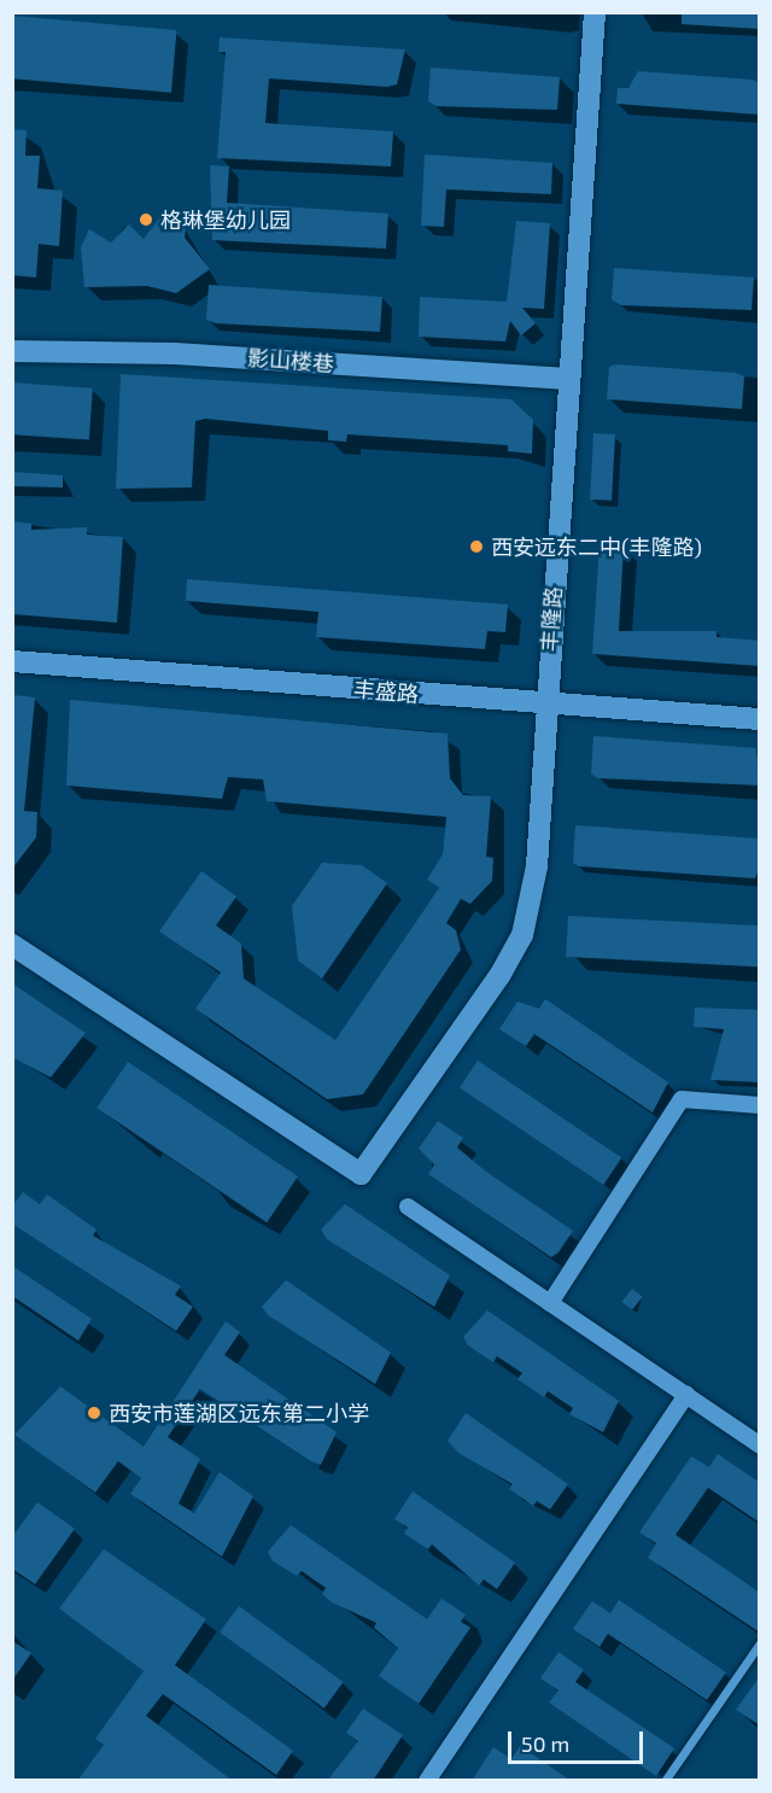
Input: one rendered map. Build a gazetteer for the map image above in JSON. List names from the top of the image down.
{
  "streets": {
    "street": ["影山楼巷", "丰隆路", "丰盛路"]
  },
  "crossings": [
    ["影山楼巷", "丰隆路"],
    ["丰隆路", "丰盛路"]
  ],
  "places": ["格琳堡幼儿园", "西安远东二中(丰隆路)", "西安市莲湖区远东第二小学"],
  "scale_bar": "50 m"
}
